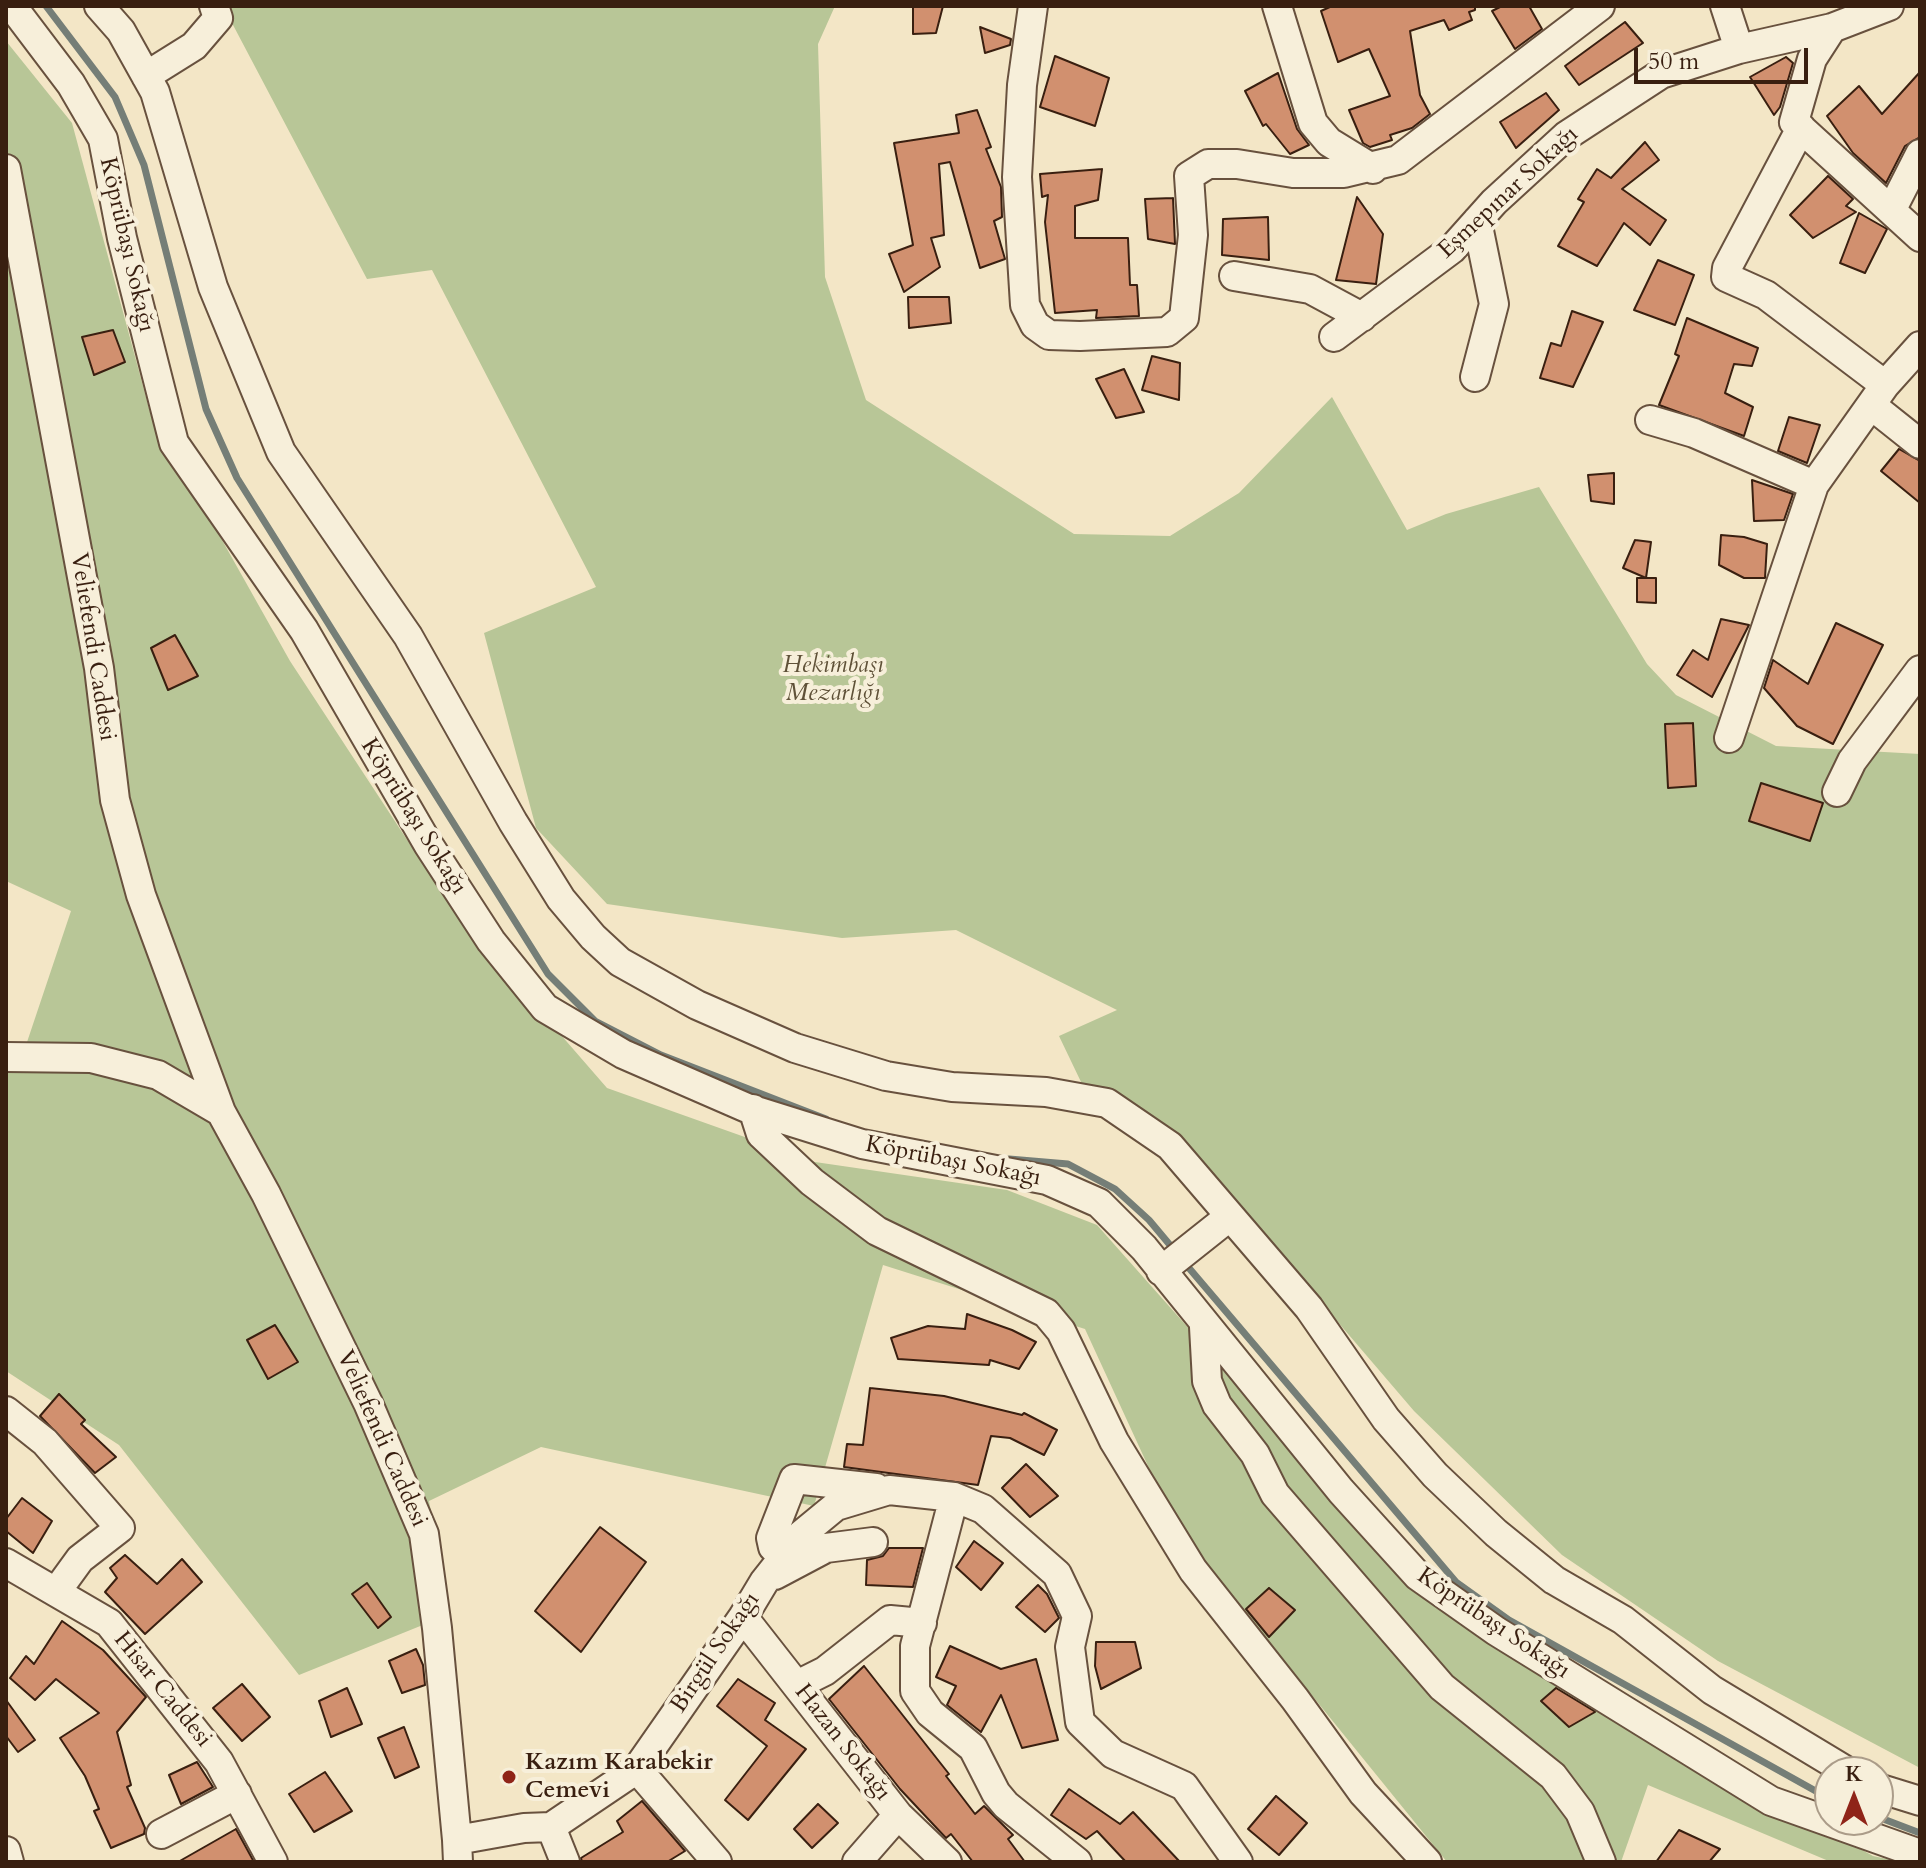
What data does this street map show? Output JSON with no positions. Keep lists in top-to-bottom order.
{
  "streets": {
    "street": [
      "Eşmepınar Sokağı",
      "Köprübaşı Sokağı",
      "Veliefendi Caddesi",
      "Birgül Sokağı",
      "Hisar Caddesi",
      "Hazan Sokağı"
    ]
  },
  "crossings": [
    ["Veliefendi Caddesi", "Birgül Sokağı"],
    ["Birgül Sokağı", "Hazan Sokağı"]
  ],
  "parks": ["Hekimbaşı Mezarlığı"],
  "places": ["Kazım Karabekir Cemevi"],
  "scale_bar": "50 m",
  "north": "top"
}
